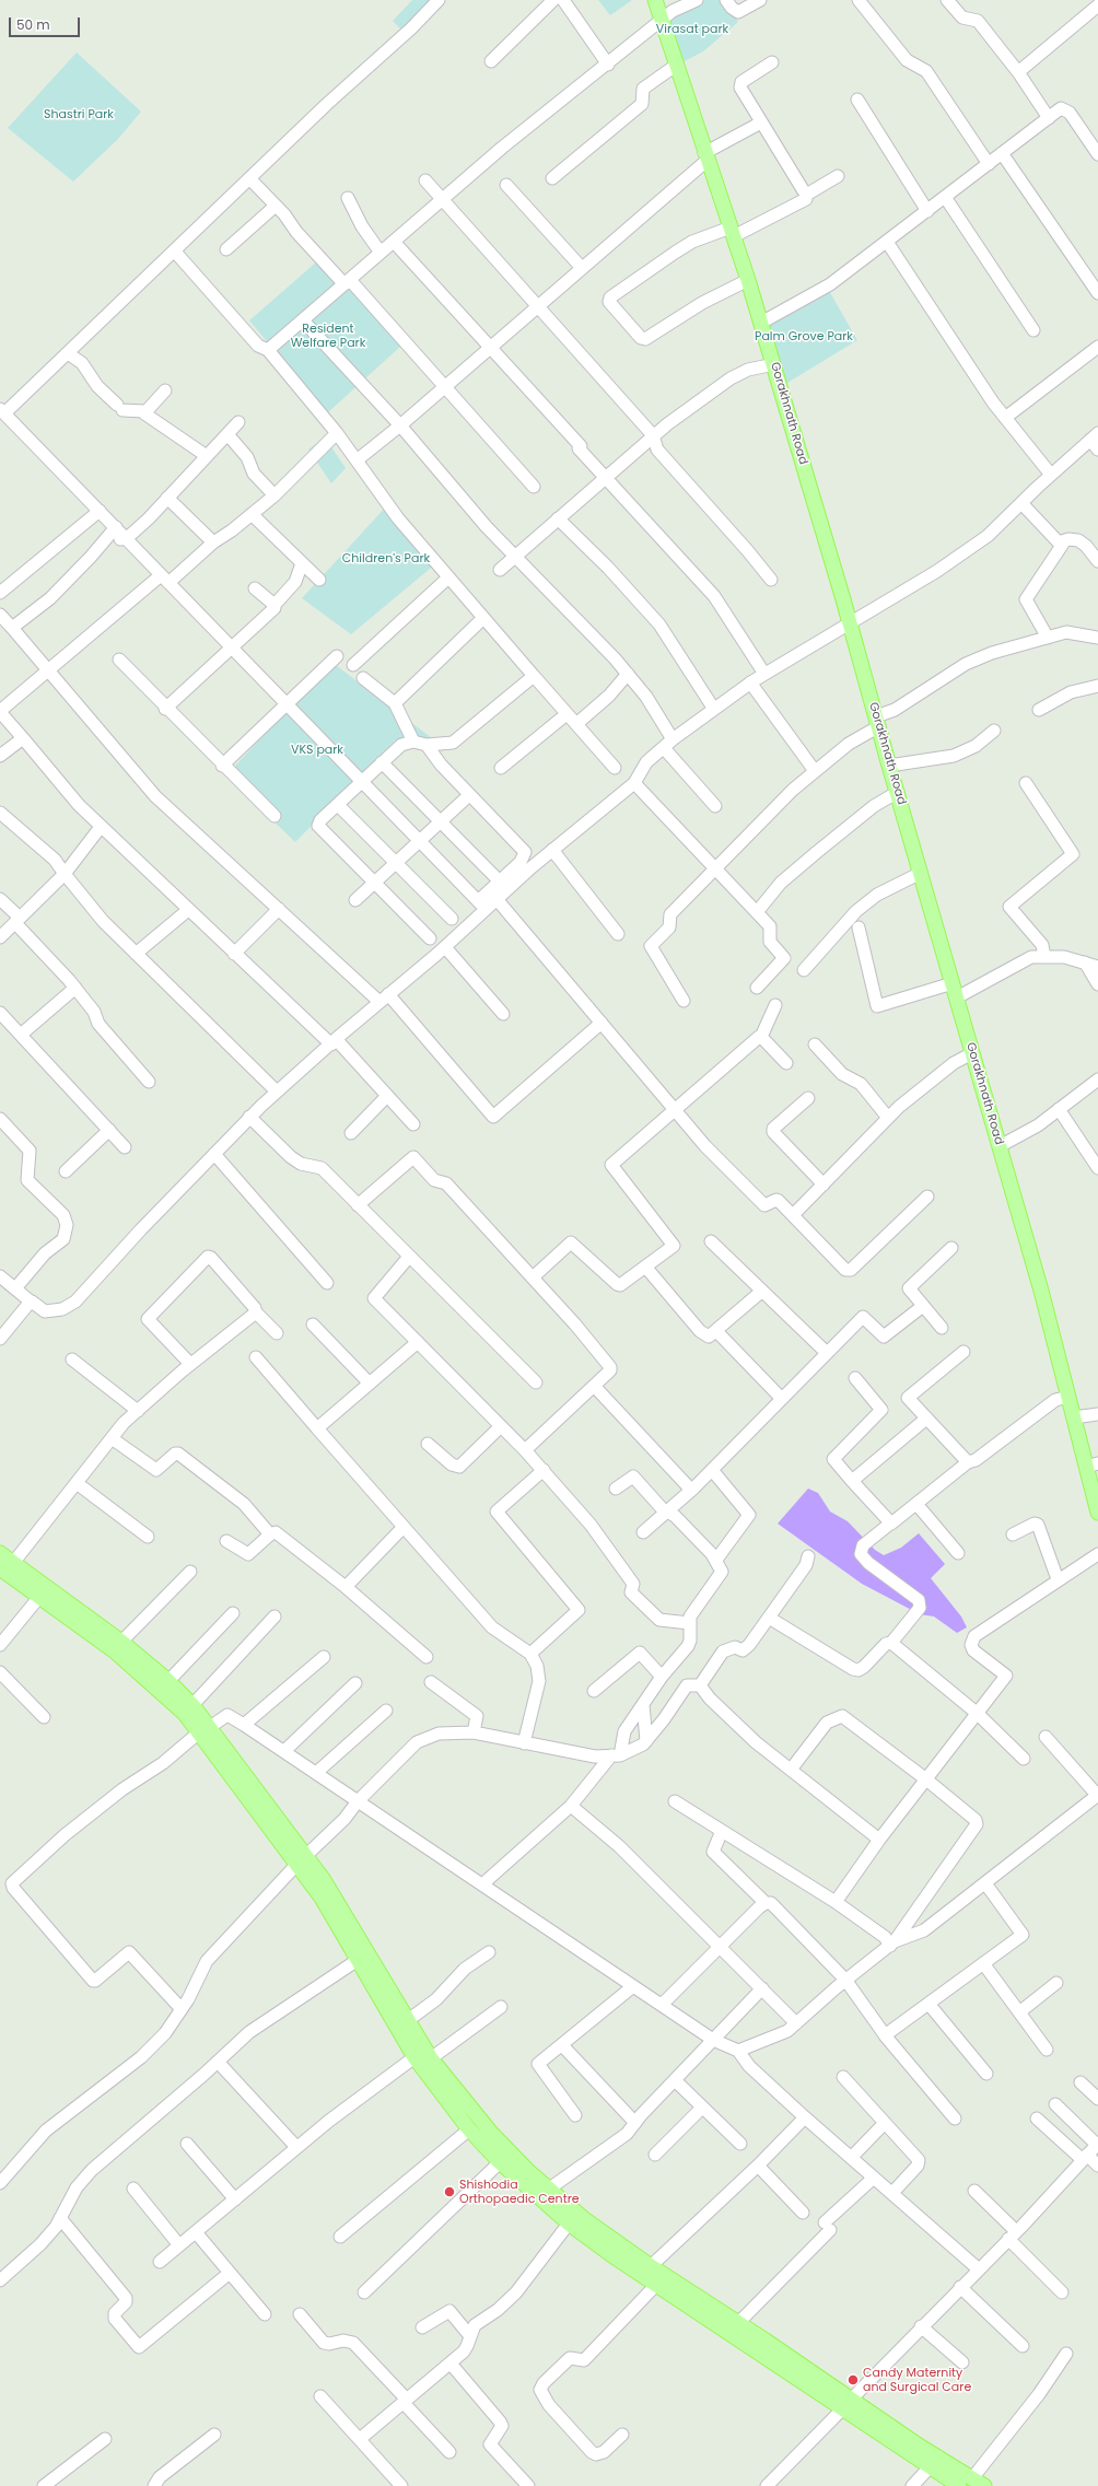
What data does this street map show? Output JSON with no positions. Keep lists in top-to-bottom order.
{
  "streets": {
    "main road": ["Gorakhnath Road"]
  },
  "parks": [
    "Virasat park",
    "Shastri Park",
    "Resident Welfare Park",
    "Palm Grove Park",
    "Children's Park",
    "VKS park"
  ],
  "places": ["Shishodia Orthopaedic Centre", "Candy Maternity and Surgical Care"],
  "scale_bar": "50 m"
}
